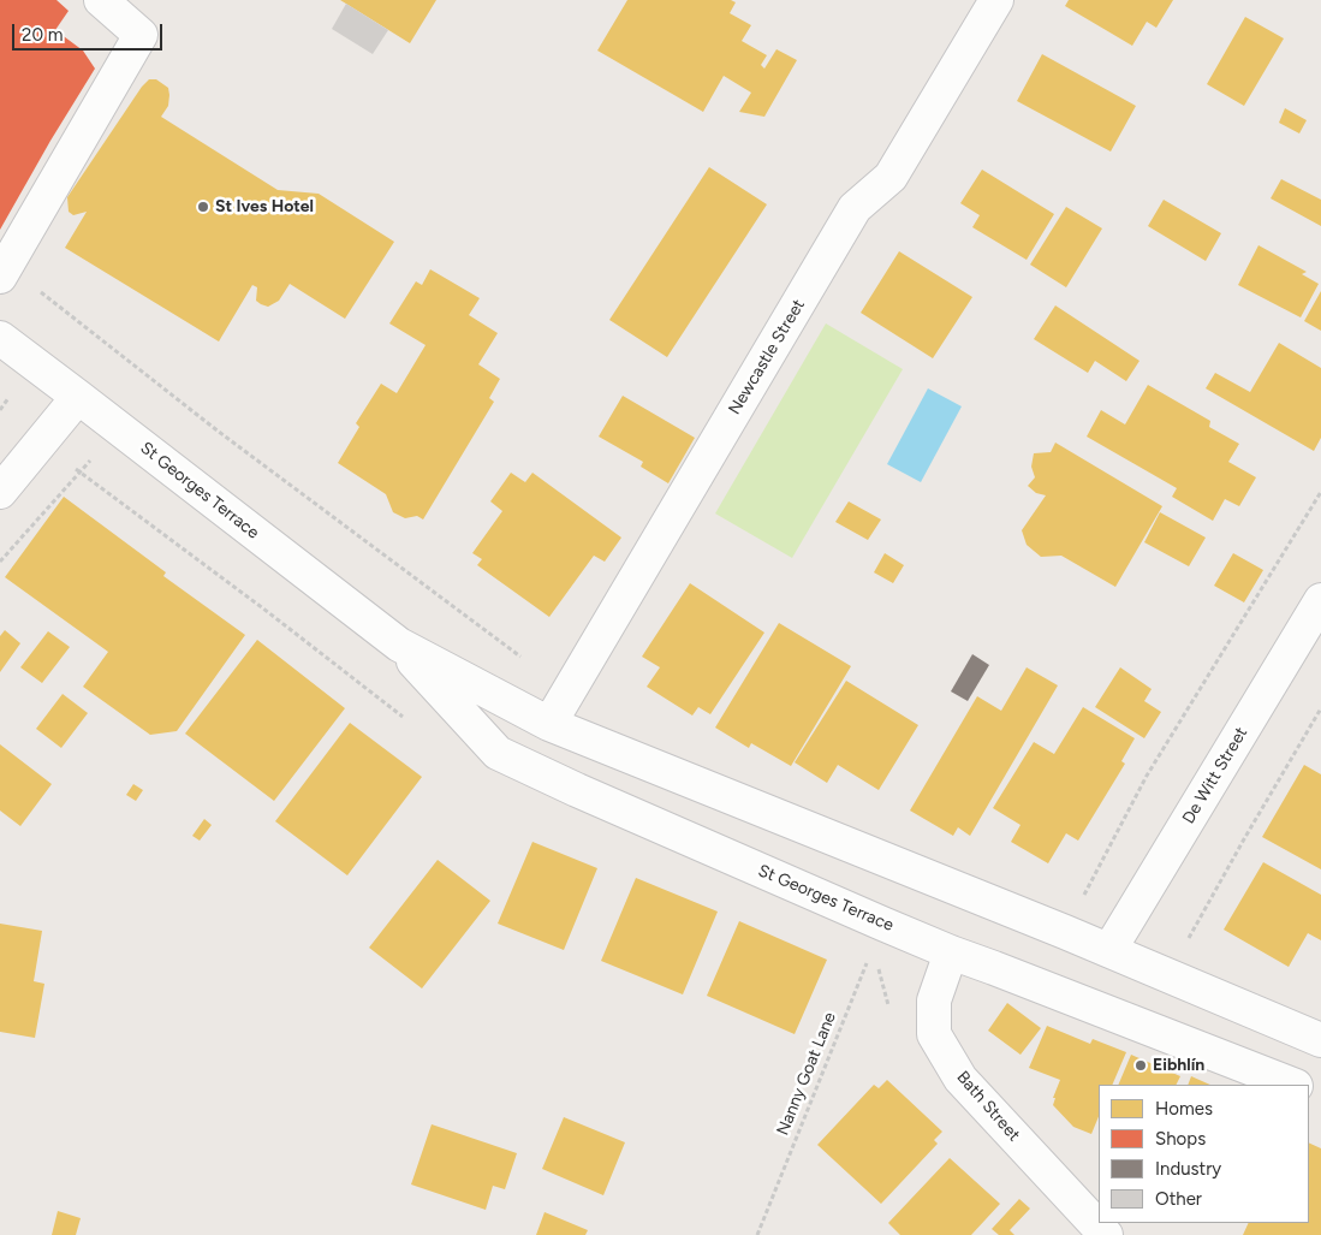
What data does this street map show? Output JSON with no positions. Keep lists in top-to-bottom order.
{
  "streets": {
    "street": [
      "Newcastle Street",
      "St Georges Terrace",
      "De Witt Street",
      "Bath Street"
    ],
    "path": ["Nanny Goat Lane"]
  },
  "crossings": [
    ["Newcastle Street", "St Georges Terrace"],
    ["St Georges Terrace", "De Witt Street"],
    ["St Georges Terrace", "Nanny Goat Lane"],
    ["St Georges Terrace", "Bath Street"]
  ],
  "places": ["St Ives Hotel", "Eibhlín"],
  "legend": [
    "Homes",
    "Shops",
    "Industry",
    "Other"
  ],
  "scale_bar": "20 m"
}
